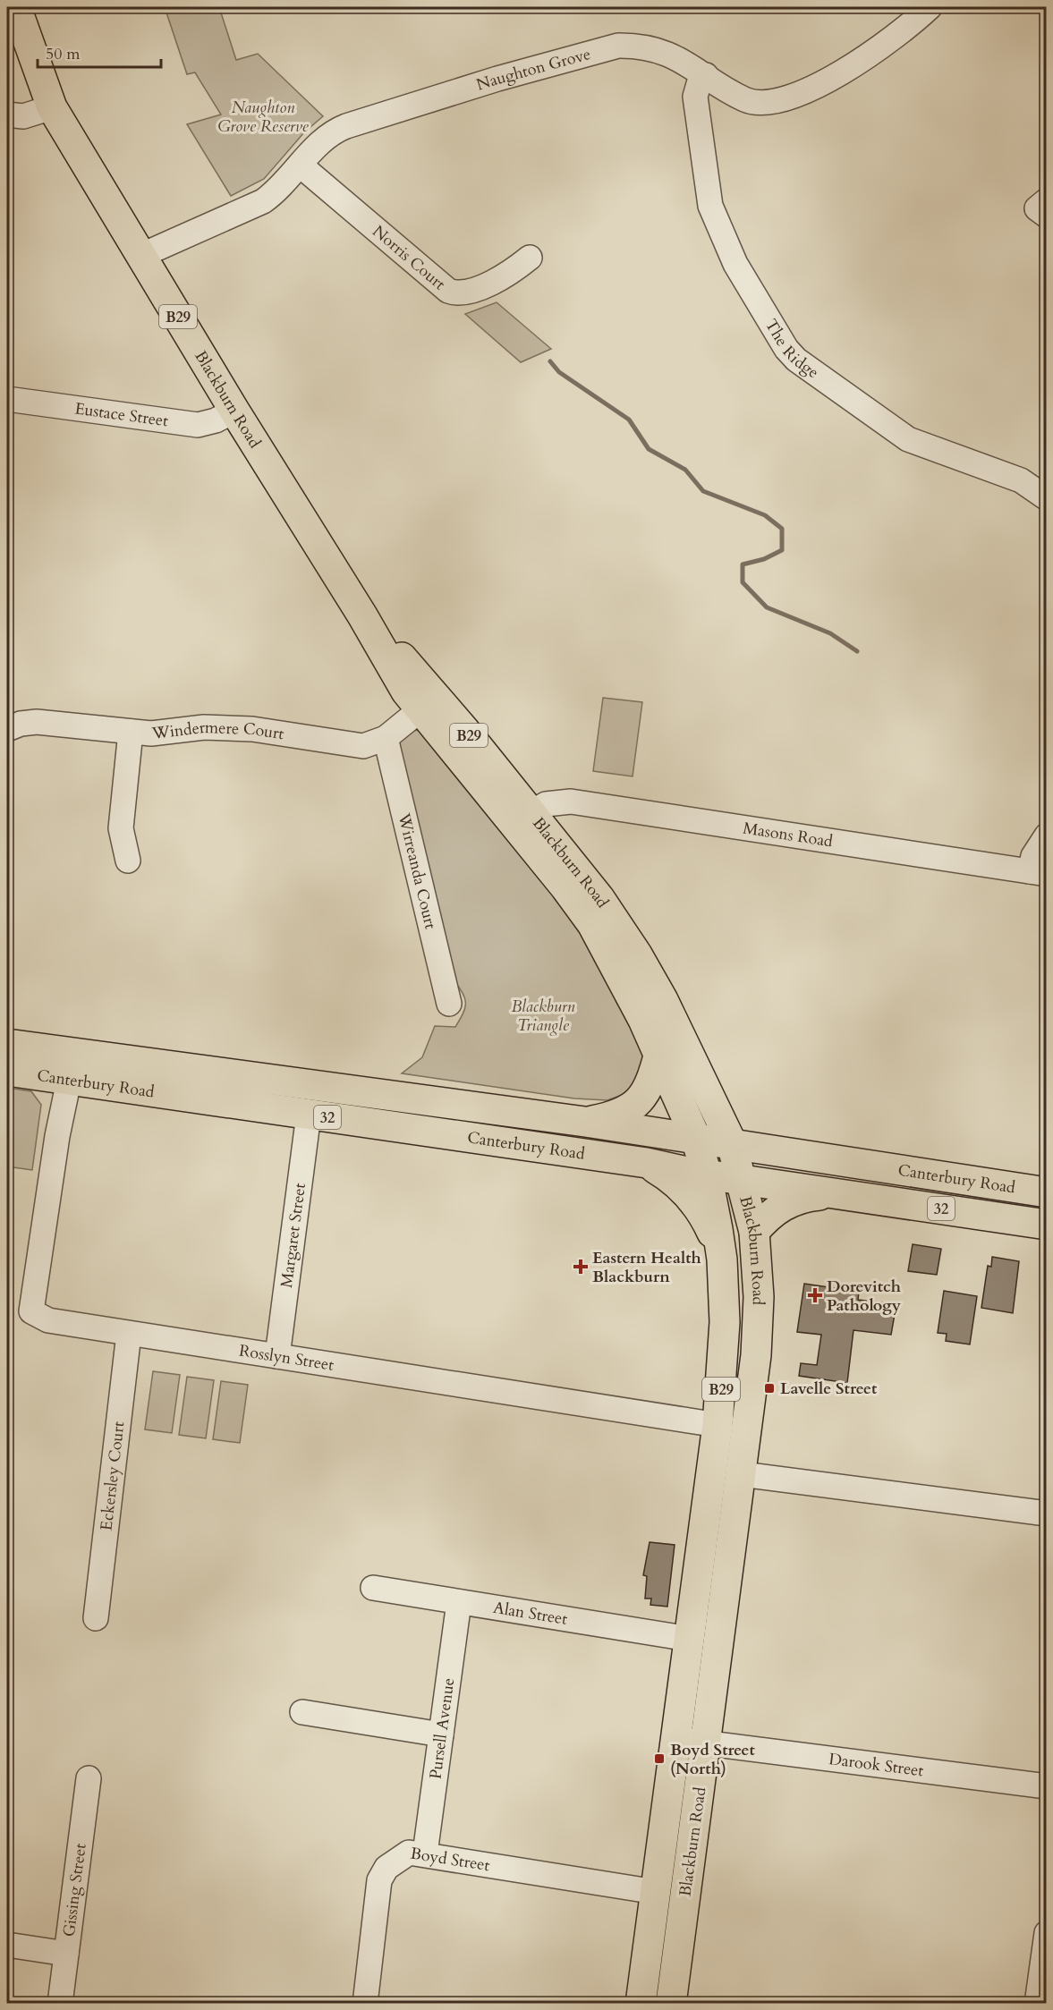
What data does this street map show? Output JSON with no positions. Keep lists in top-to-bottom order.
{
  "streets": {
    "main road": [
      "B29",
      "Blackburn Road",
      "Canterbury Road",
      "32"
    ],
    "street": [
      "Naughton Grove",
      "Norris Court",
      "The Ridge",
      "Eustace Street",
      "Windermere Court",
      "Masons Road",
      "Wirreanda Court",
      "Margaret Street",
      "Rosslyn Street",
      "Eckersley Court",
      "Alan Street",
      "Pursell Avenue",
      "Darook Street",
      "Boyd Street",
      "Gissing Street"
    ]
  },
  "crossings": [
    ["Naughton Grove", "Norris Court"],
    ["Naughton Grove", "The Ridge"],
    ["Naughton Grove", "Blackburn Road"],
    ["Blackburn Road", "Eustace Street"],
    ["Blackburn Road", "Windermere Court"],
    ["Blackburn Road", "Masons Road"],
    ["Blackburn Road", "Canterbury Road"],
    ["Blackburn Road", "Rosslyn Street"],
    ["Blackburn Road", "Alan Street"],
    ["Blackburn Road", "Darook Street"],
    ["Blackburn Road", "Boyd Street"],
    ["Windermere Court", "Wirreanda Court"],
    ["Canterbury Road", "Margaret Street"],
    ["Canterbury Road", "Rosslyn Street"],
    ["Margaret Street", "Rosslyn Street"],
    ["Rosslyn Street", "Eckersley Court"],
    ["Alan Street", "Pursell Avenue"],
    ["Pursell Avenue", "Boyd Street"]
  ],
  "parks": ["Naughton Grove Reserve", "Blackburn Triangle"],
  "places": {
    "health": ["Eastern Health Blackburn", "Dorevitch Pathology"],
    "transit": ["Lavelle Street", "Boyd Street (North)"]
  },
  "scale_bar": "50 m"
}
